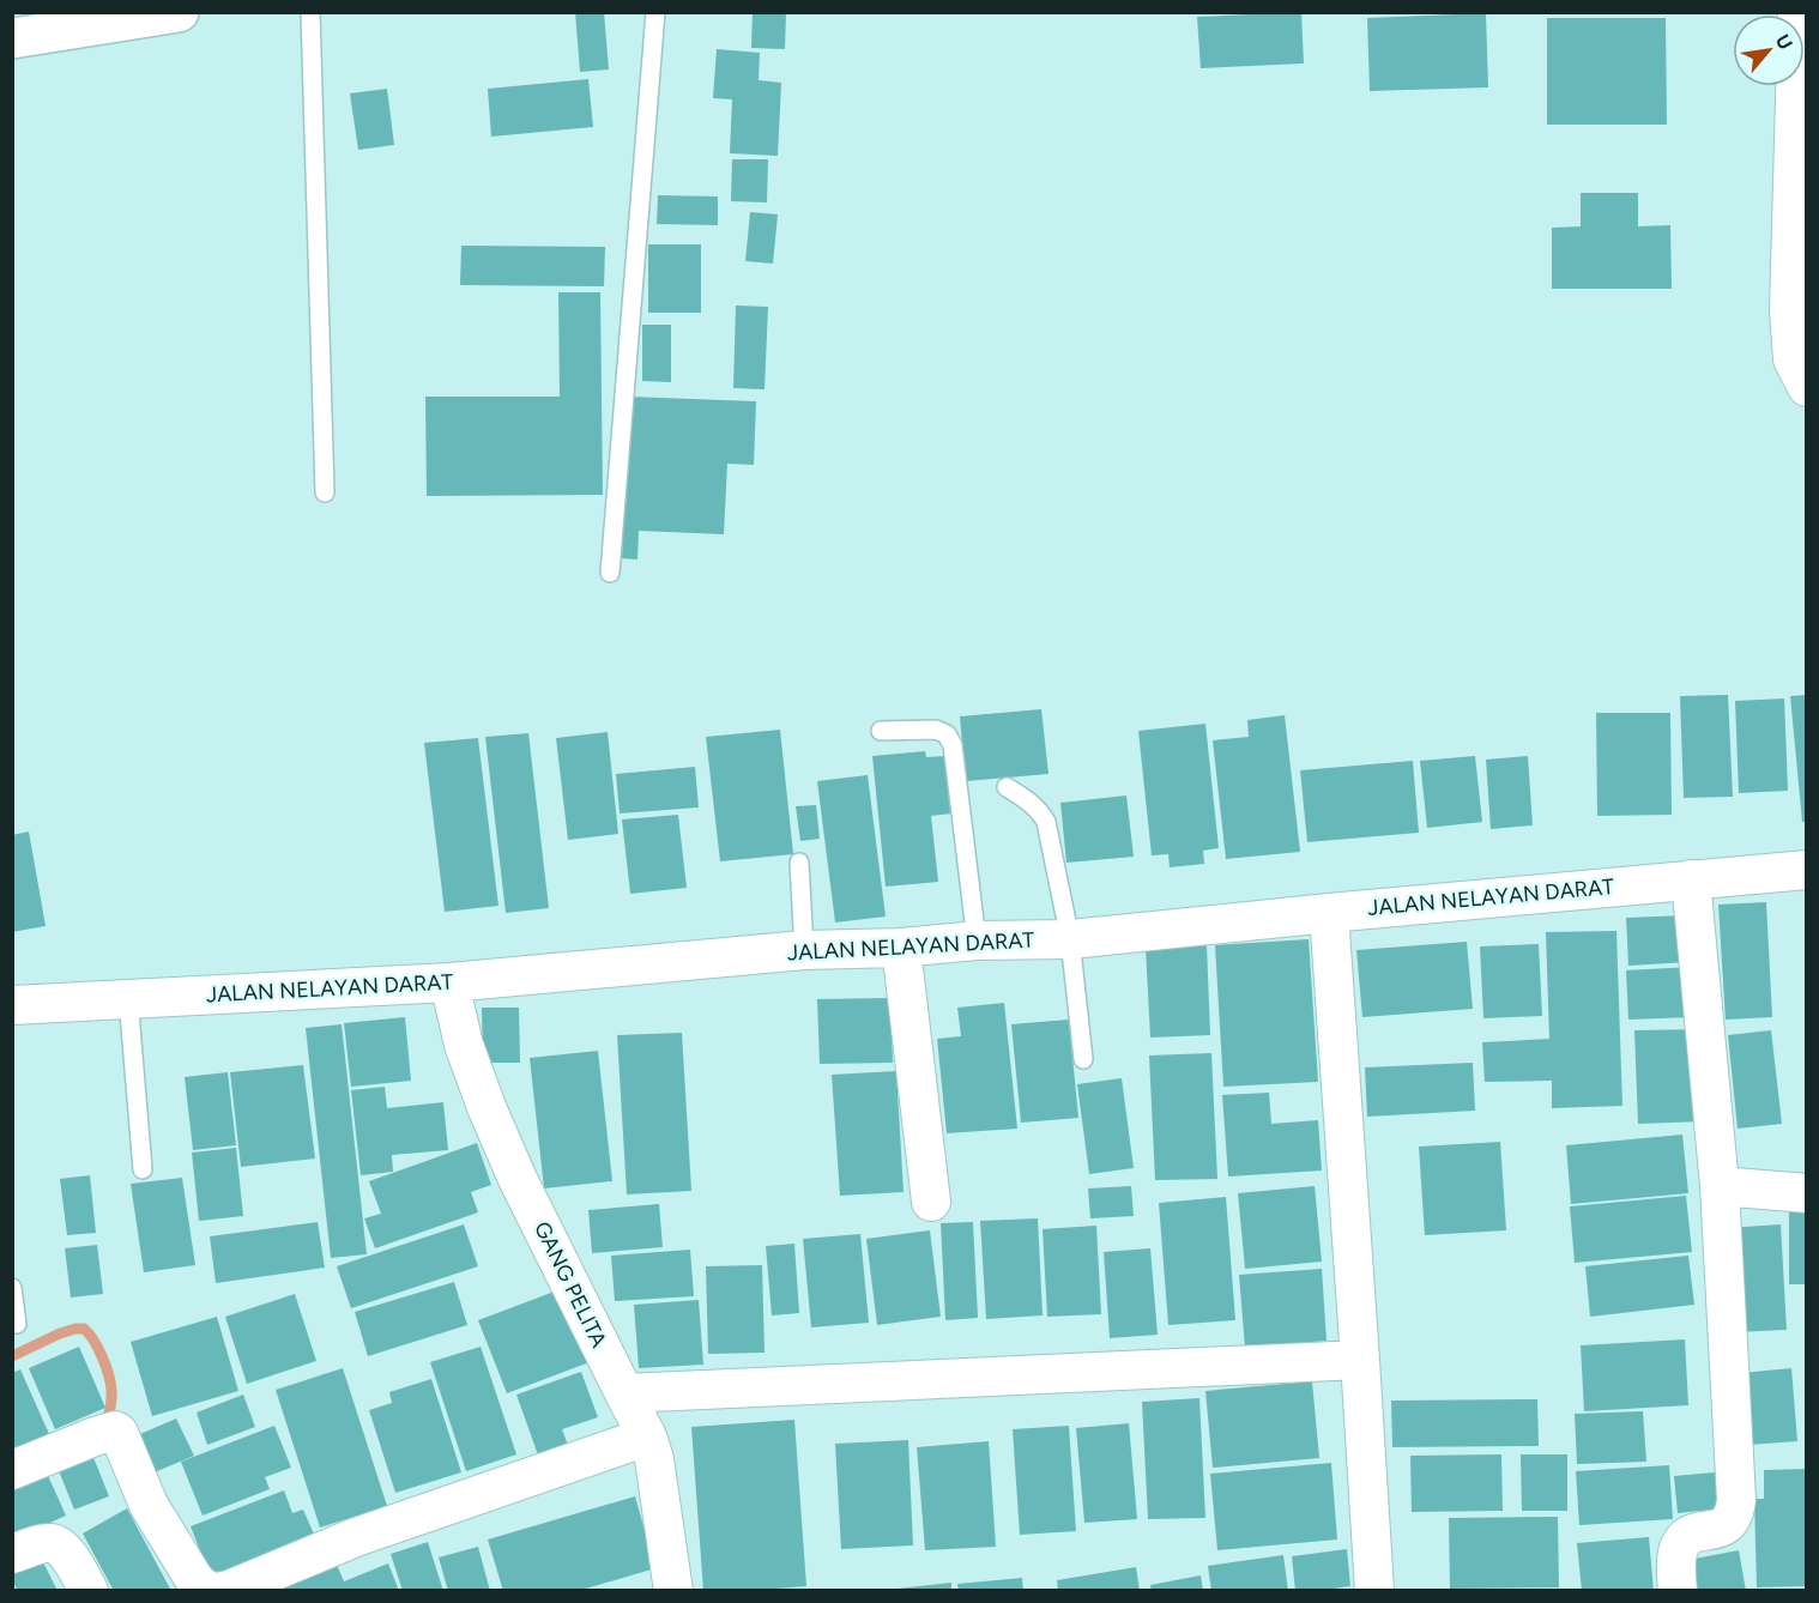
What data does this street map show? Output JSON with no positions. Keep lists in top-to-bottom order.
{
  "streets": {
    "street": ["JALAN NELAYAN DARAT", "GANG PELITA"]
  },
  "crossings": [
    ["JALAN NELAYAN DARAT", "GANG PELITA"]
  ],
  "north": "top right"
}
